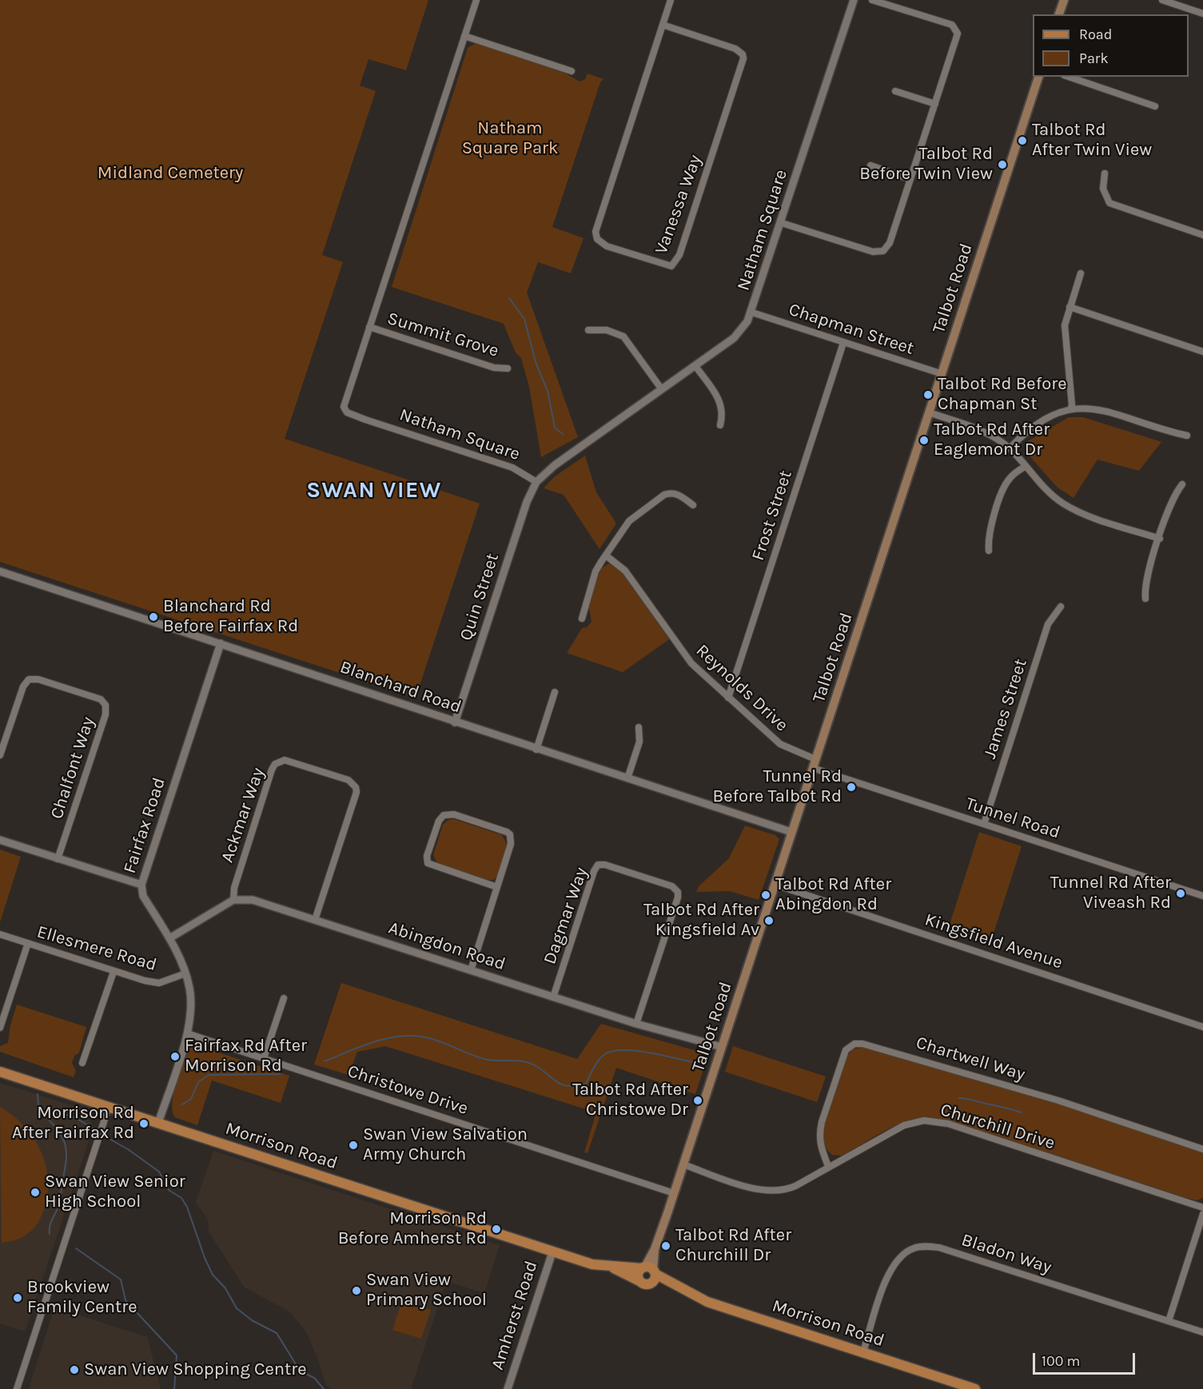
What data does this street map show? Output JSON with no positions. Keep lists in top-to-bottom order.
{
  "streets": {
    "main road": ["Talbot Road", "Morrison Road"],
    "street": [
      "Vanessa Way",
      "Natham Square",
      "Chapman Street",
      "Summit Grove",
      "Frost Street",
      "Quin Street",
      "Blanchard Road",
      "Reynolds Drive",
      "James Street",
      "Chalfont Way",
      "Ackmar Way",
      "Tunnel Road",
      "Fairfax Road",
      "Dagmar Way",
      "Kingsfield Avenue",
      "Abingdon Road",
      "Ellesmere Road",
      "Chartwell Way",
      "Christowe Drive",
      "Churchill Drive",
      "Bladon Way",
      "Amherst Road"
    ]
  },
  "crossings": [
    ["Natham Square", "Chapman Street"],
    ["Natham Square", "Summit Grove"],
    ["Natham Square", "Quin Street"],
    ["Talbot Road", "Chapman Street"],
    ["Talbot Road", "Blanchard Road"],
    ["Talbot Road", "Reynolds Drive"],
    ["Talbot Road", "Tunnel Road"],
    ["Talbot Road", "Kingsfield Avenue"],
    ["Talbot Road", "Abingdon Road"],
    ["Talbot Road", "Christowe Drive"],
    ["Talbot Road", "Churchill Drive"],
    ["Talbot Road", "Morrison Road"],
    ["Chapman Street", "Frost Street"],
    ["Frost Street", "Reynolds Drive"],
    ["Quin Street", "Blanchard Road"],
    ["Blanchard Road", "Fairfax Road"],
    ["Reynolds Drive", "Tunnel Road"],
    ["James Street", "Tunnel Road"],
    ["Ackmar Way", "Abingdon Road"],
    ["Fairfax Road", "Ellesmere Road"],
    ["Fairfax Road", "Christowe Drive"],
    ["Fairfax Road", "Morrison Road"],
    ["Dagmar Way", "Abingdon Road"],
    ["Chartwell Way", "Churchill Drive"],
    ["Morrison Road", "Bladon Way"],
    ["Morrison Road", "Amherst Road"]
  ],
  "districts": ["SWAN VIEW"],
  "parks": ["Natham Square Park", "Midland Cemetery"],
  "places": [
    "Talbot Rd After Twin View",
    "Talbot Rd Before Twin View",
    "Talbot Rd Before Chapman St",
    "Talbot Rd After Eaglemont Dr",
    "Blanchard Rd Before Fairfax Rd",
    "Tunnel Rd Before Talbot Rd",
    "Tunnel Rd After Viveash Rd",
    "Talbot Rd After Abingdon Rd",
    "Talbot Rd After Kingsfield Av",
    "Fairfax Rd After Morrison Rd",
    "Talbot Rd After Christowe Dr",
    "Morrison Rd After Fairfax Rd",
    "Swan View Salvation Army Church",
    "Swan View Senior High School",
    "Morrison Rd Before Amherst Rd",
    "Talbot Rd After Churchill Dr",
    "Swan View Primary School",
    "Brookview Family Centre",
    "Swan View Shopping Centre"
  ],
  "legend": ["Road", "Park"],
  "scale_bar": "100 m"
}
